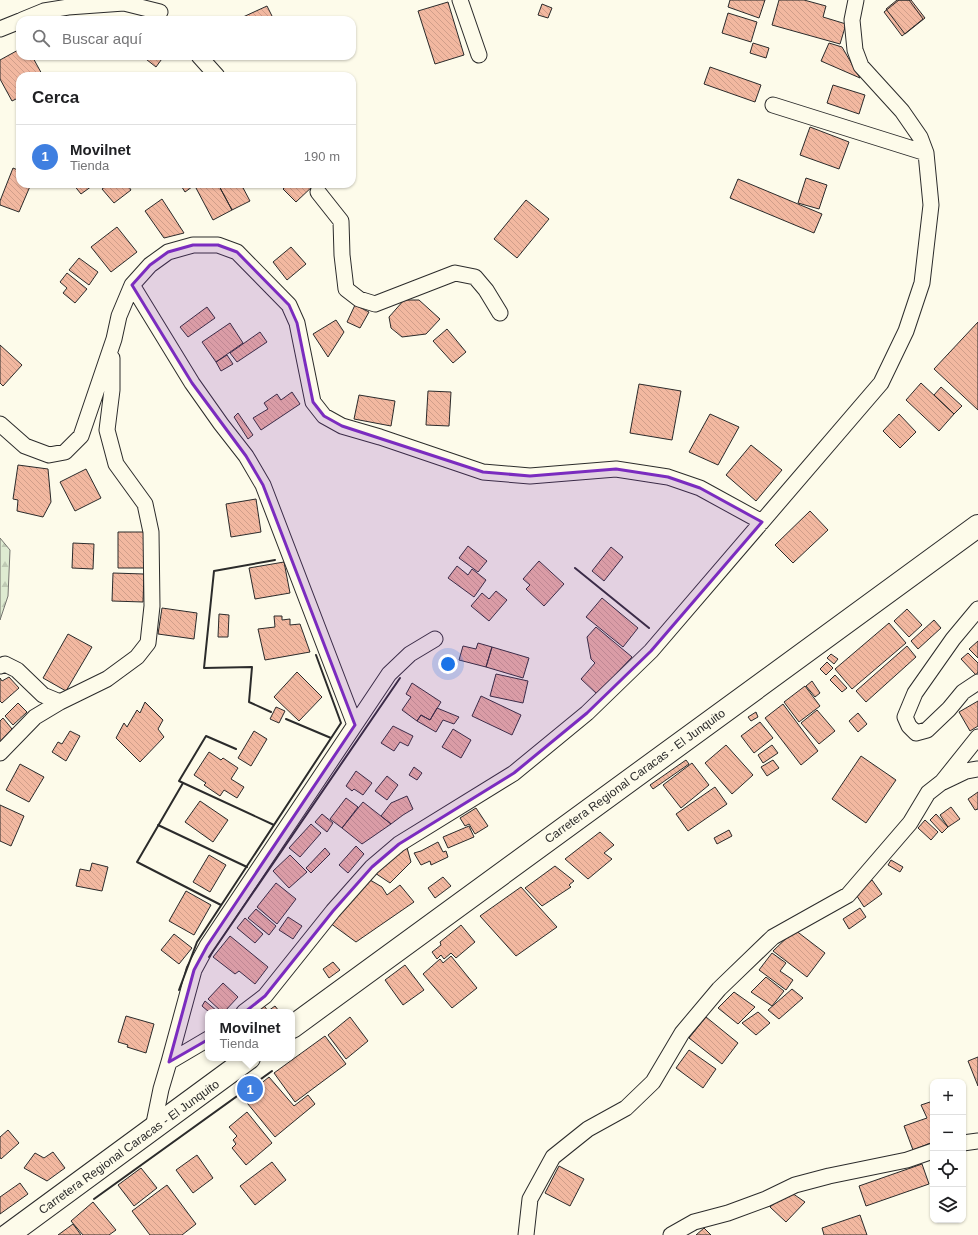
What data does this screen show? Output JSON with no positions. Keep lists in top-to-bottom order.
{
  "streets": {
    "main road": ["Carretera Regional Caracas - El Junquito"]
  },
  "page": {
    "search": "Buscar aquí",
    "heading": "Cerca",
    "list": [
      {
        "mark": "1",
        "name": "Movilnet",
        "note": "Tienda",
        "value": "190 m"
      }
    ],
    "popup": ["Movilnet", "Tienda"],
    "pins": "1",
    "map_buttons": ["+", "−"]
  }
}
